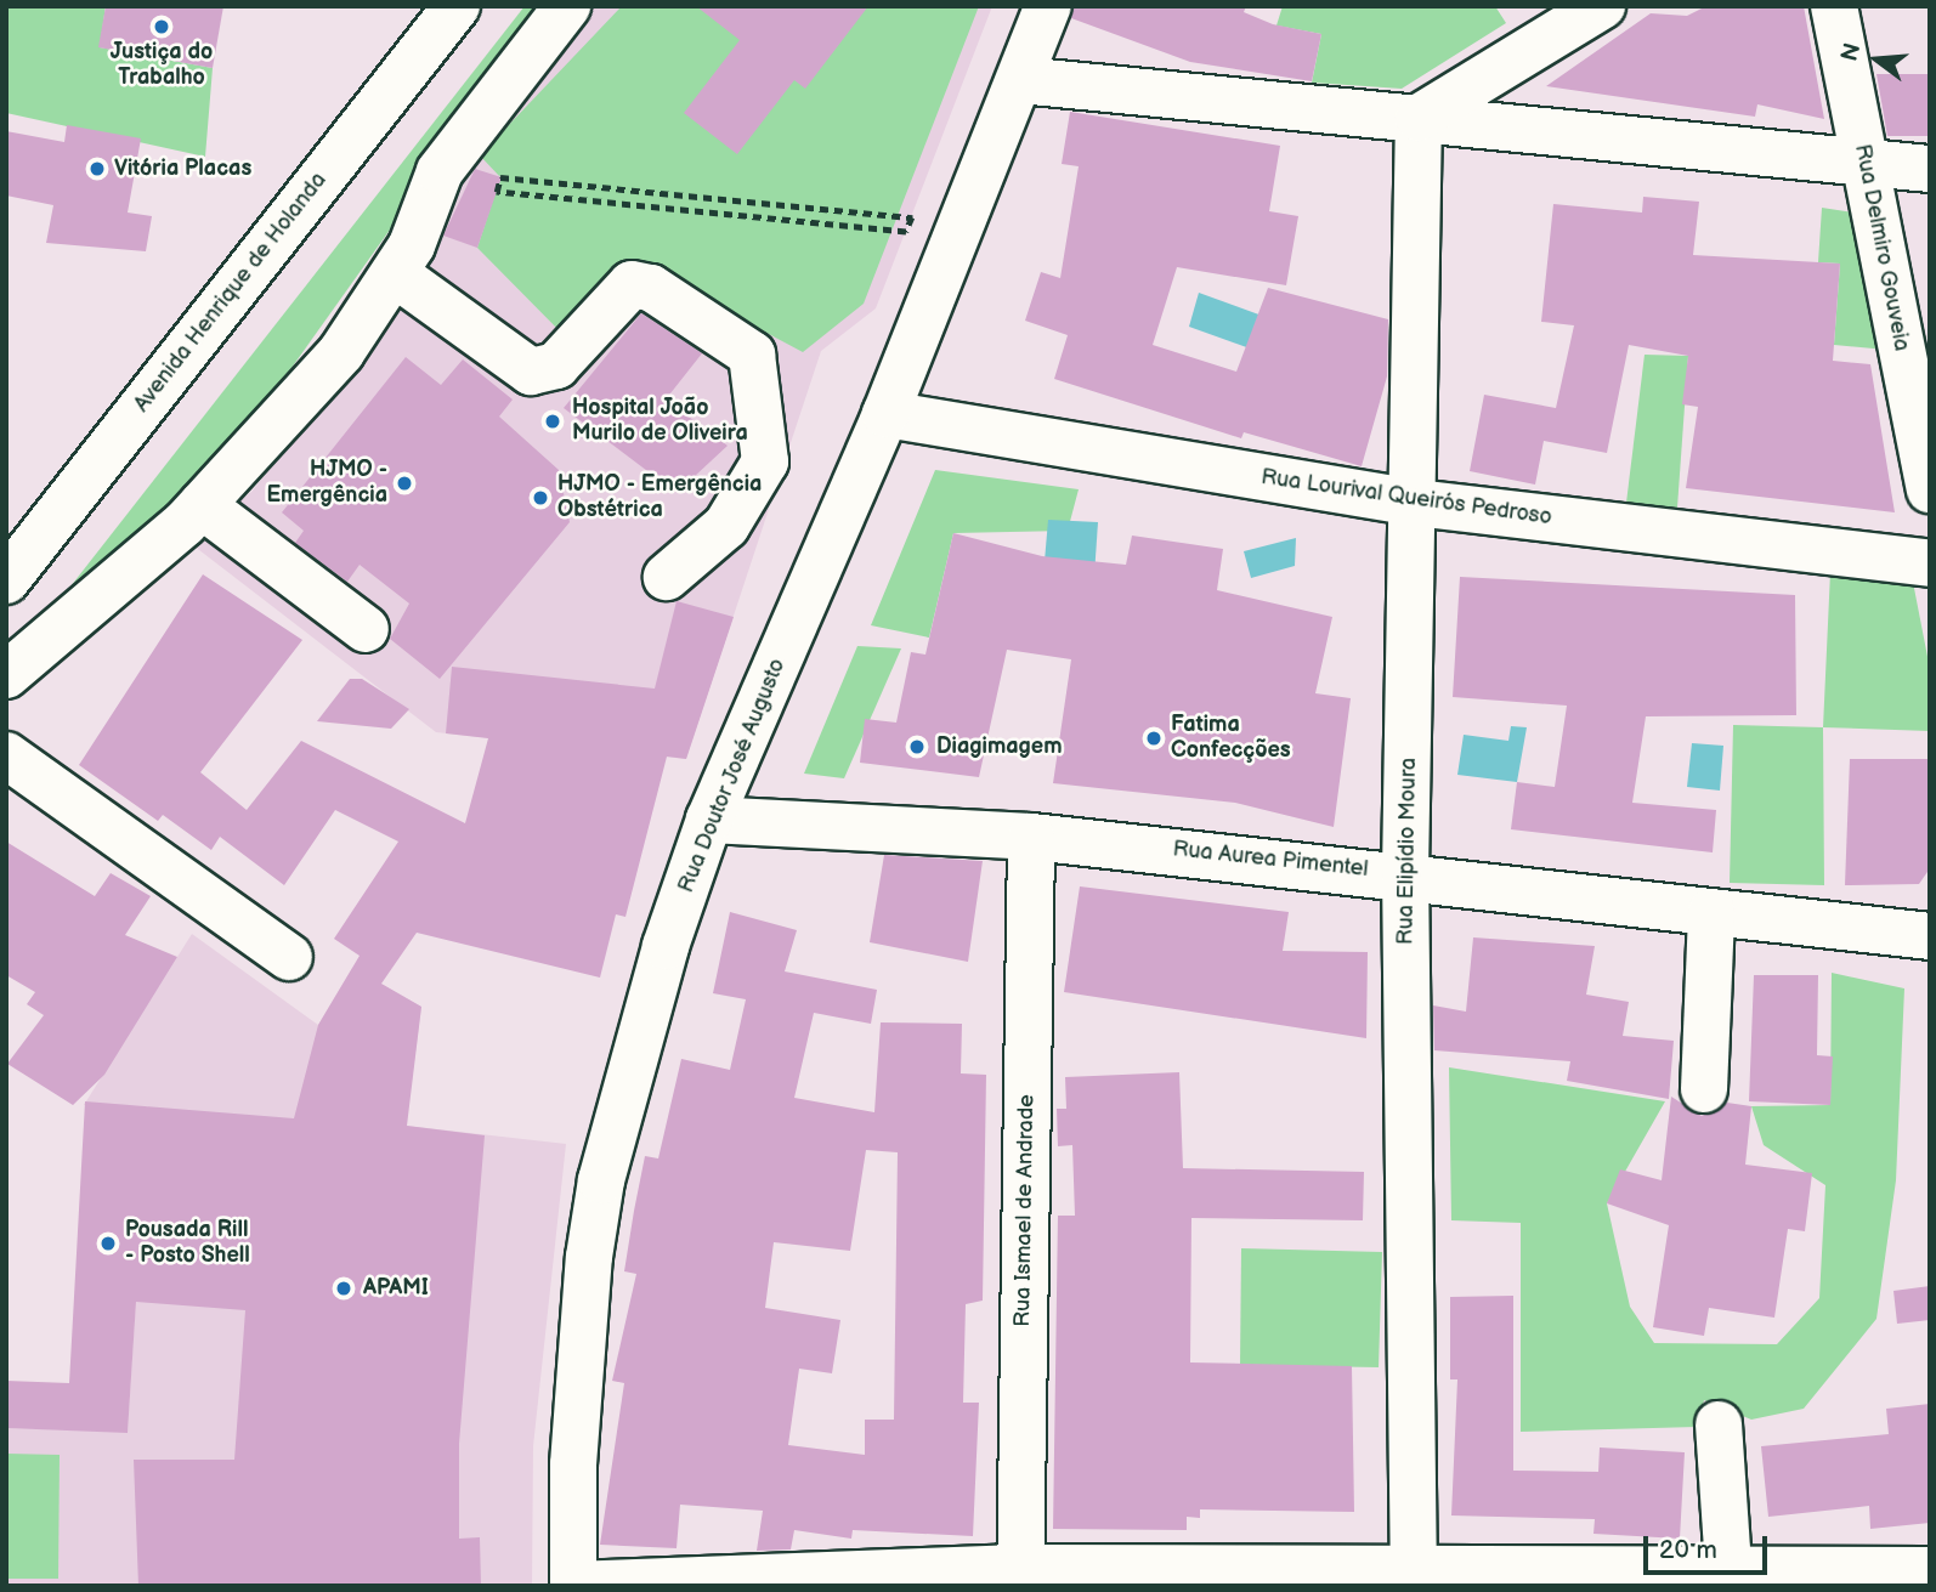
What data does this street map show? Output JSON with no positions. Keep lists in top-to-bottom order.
{
  "streets": {
    "street": [
      "Rua Delmiro Gouveia",
      "Avenida Henrique de Holanda",
      "Rua Lourival Queirós Pedroso",
      "Rua Doutor José Augusto",
      "Rua Elipídio Moura",
      "Rua Aurea Pimentel",
      "Rua Ismael de Andrade"
    ]
  },
  "crossings": [
    ["Rua Lourival Queirós Pedroso", "Rua Doutor José Augusto"],
    ["Rua Lourival Queirós Pedroso", "Rua Elipídio Moura"],
    ["Rua Doutor José Augusto", "Rua Aurea Pimentel"],
    ["Rua Elipídio Moura", "Rua Aurea Pimentel"],
    ["Rua Aurea Pimentel", "Rua Ismael de Andrade"]
  ],
  "places": [
    "Justiça do Trabalho",
    "Vitória Placas",
    "Hospital João Murilo de Oliveira",
    "HJMO - Emergência",
    "HJMO - Emergência Obstétrica",
    "Fatima Confecções",
    "Diagimagem",
    "Pousada Rill - Posto Shell",
    "APAMI"
  ],
  "scale_bar": "20 m",
  "north": "left"
}
